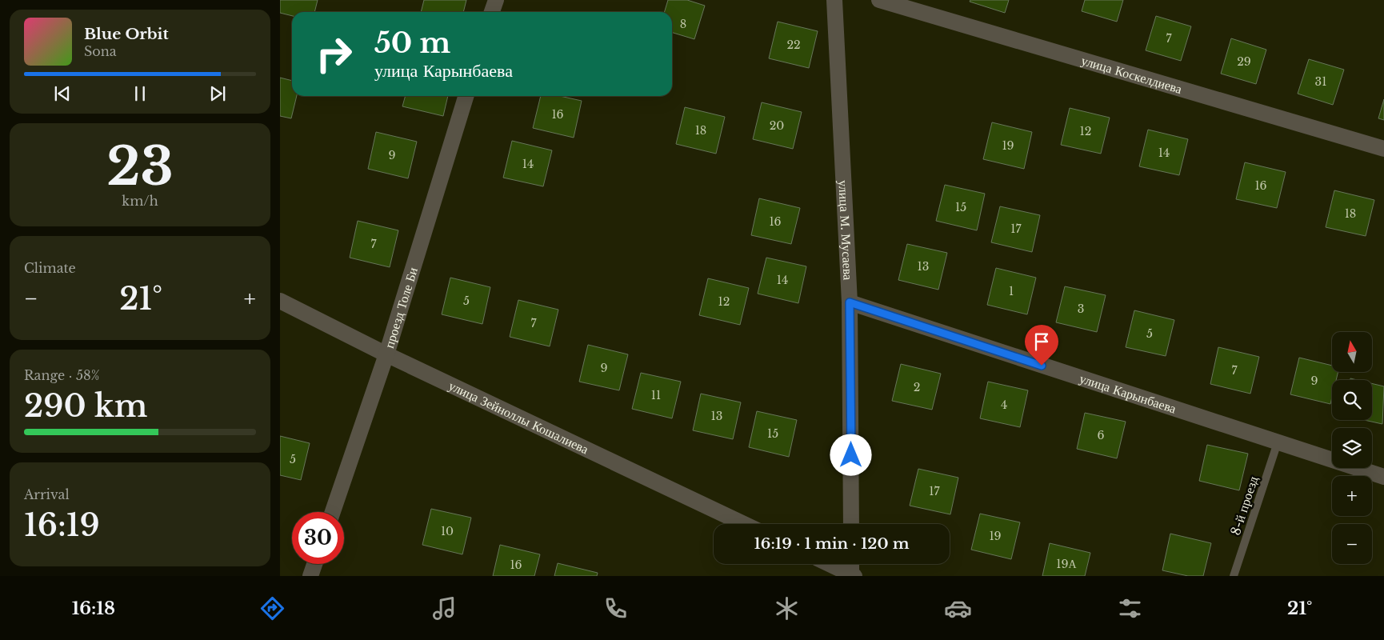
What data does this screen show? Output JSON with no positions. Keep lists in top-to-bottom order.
{
  "streets": {
    "street": [
      "улица Коскелдиева",
      "улица М. Мусаева",
      "проезд Толе Би",
      "улица Карынбаева",
      "улица Зейноллы Кошалиева"
    ],
    "lane": ["8-й проезд"]
  },
  "crossings": [
    ["улица М. Мусаева", "улица Карынбаева"],
    ["проезд Толе Би", "улица Зейноллы Кошалиева"],
    ["улица Карынбаева", "8-й проезд"]
  ],
  "house_numbers": [
    "8",
    "7",
    "22",
    "29",
    "31",
    "16",
    "20",
    "18",
    "12",
    "19",
    "14",
    "9",
    "14",
    "16",
    "15",
    "18",
    "16",
    "17",
    "7",
    "13",
    "14",
    "1",
    "5",
    "12",
    "3",
    "7",
    "5",
    "9",
    "7",
    "9",
    "2",
    "11",
    "4",
    "13",
    "15",
    "6",
    "5",
    "17",
    "10",
    "19",
    "19А",
    "16"
  ],
  "north": "top",
  "page": {
    "turn": ["50 m", "улица Карынбаева"],
    "song": ["Blue Orbit", "Sona"],
    "tile": [
      ["23", "km/h"],
      "Climate",
      ["Range · 58%", "290 km"],
      ["Arrival", "16:19"]
    ],
    "heat": ["−", "21°", "+"],
    "map_buttons": ["+", "−"],
    "limit": "30",
    "trip": "16:19 · 1 min · 120 m",
    "tabs": ["16:18", "21°"]
  }
}
